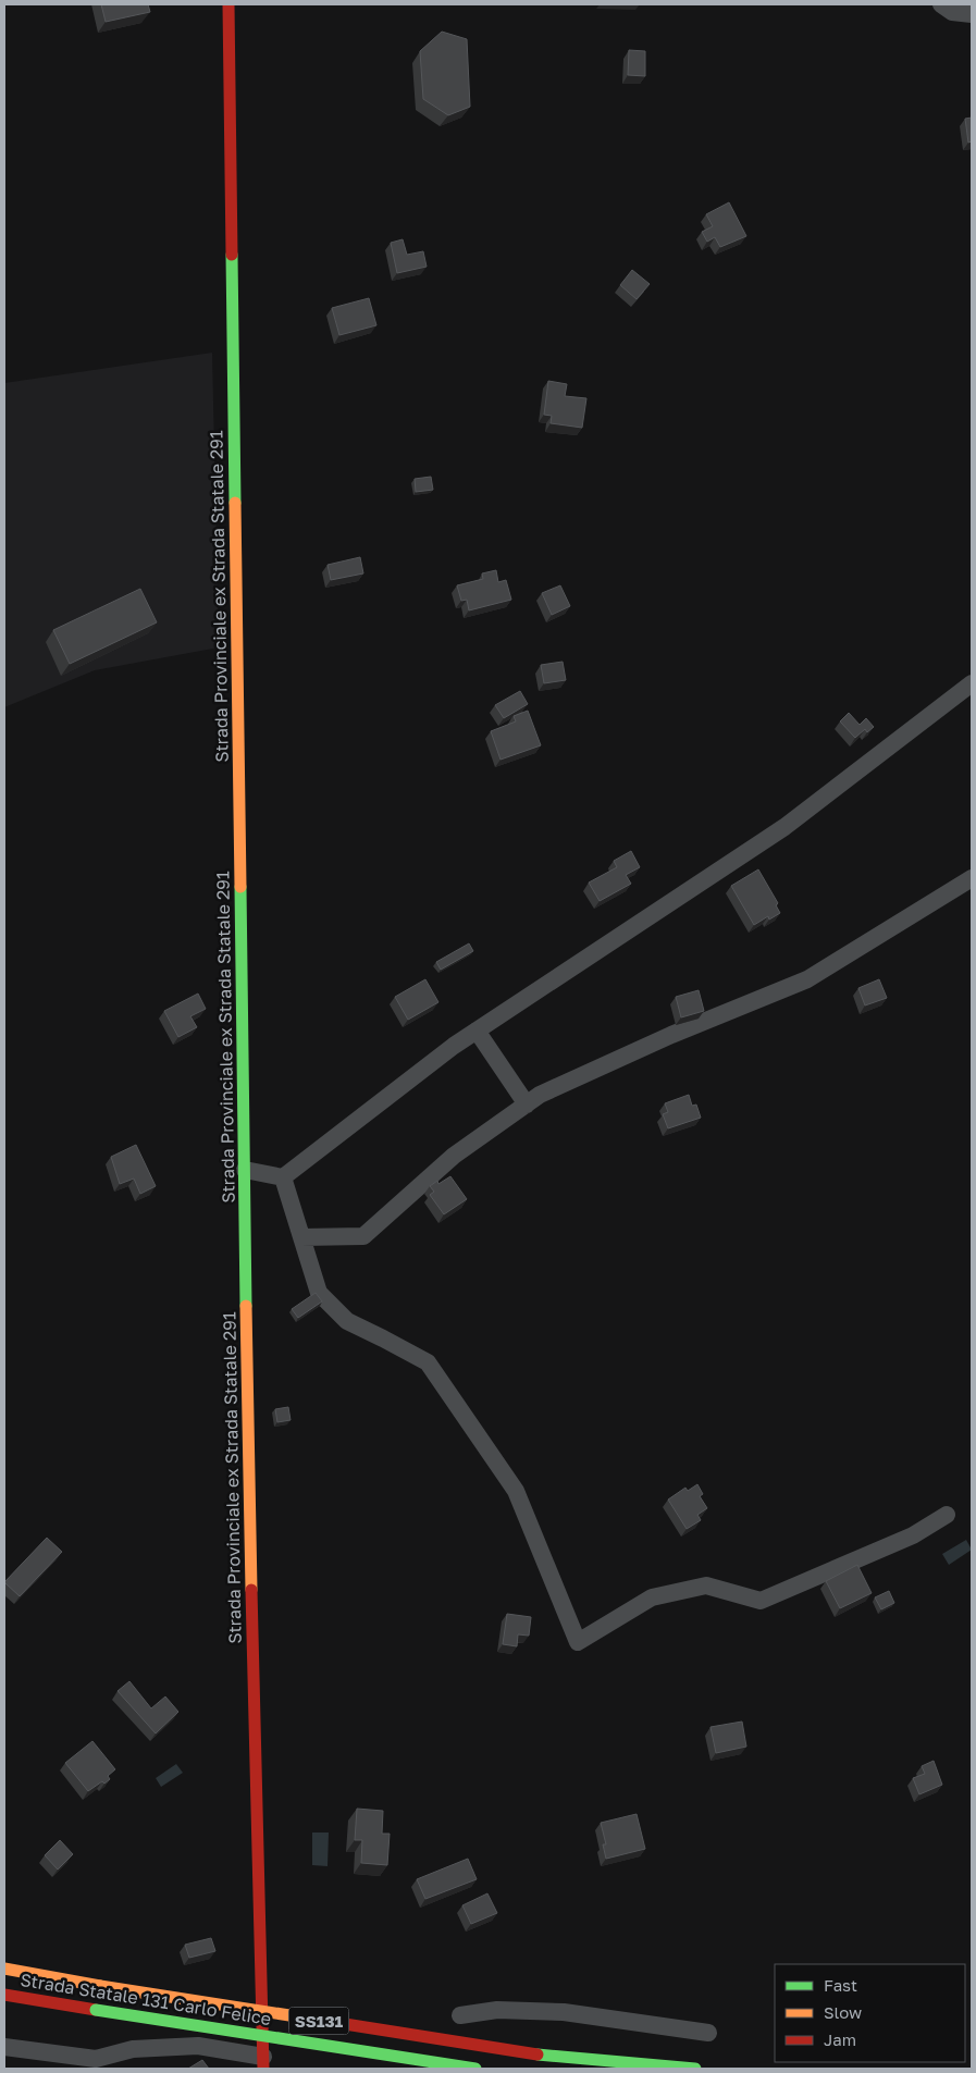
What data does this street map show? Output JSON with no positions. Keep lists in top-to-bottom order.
{
  "streets": {
    "main road": ["Strada Provinciale ex Strada Statale 291", "Strada Statale 131 Carlo Felice", "SS131"]
  },
  "legend": ["Fast", "Slow", "Jam"]
}
